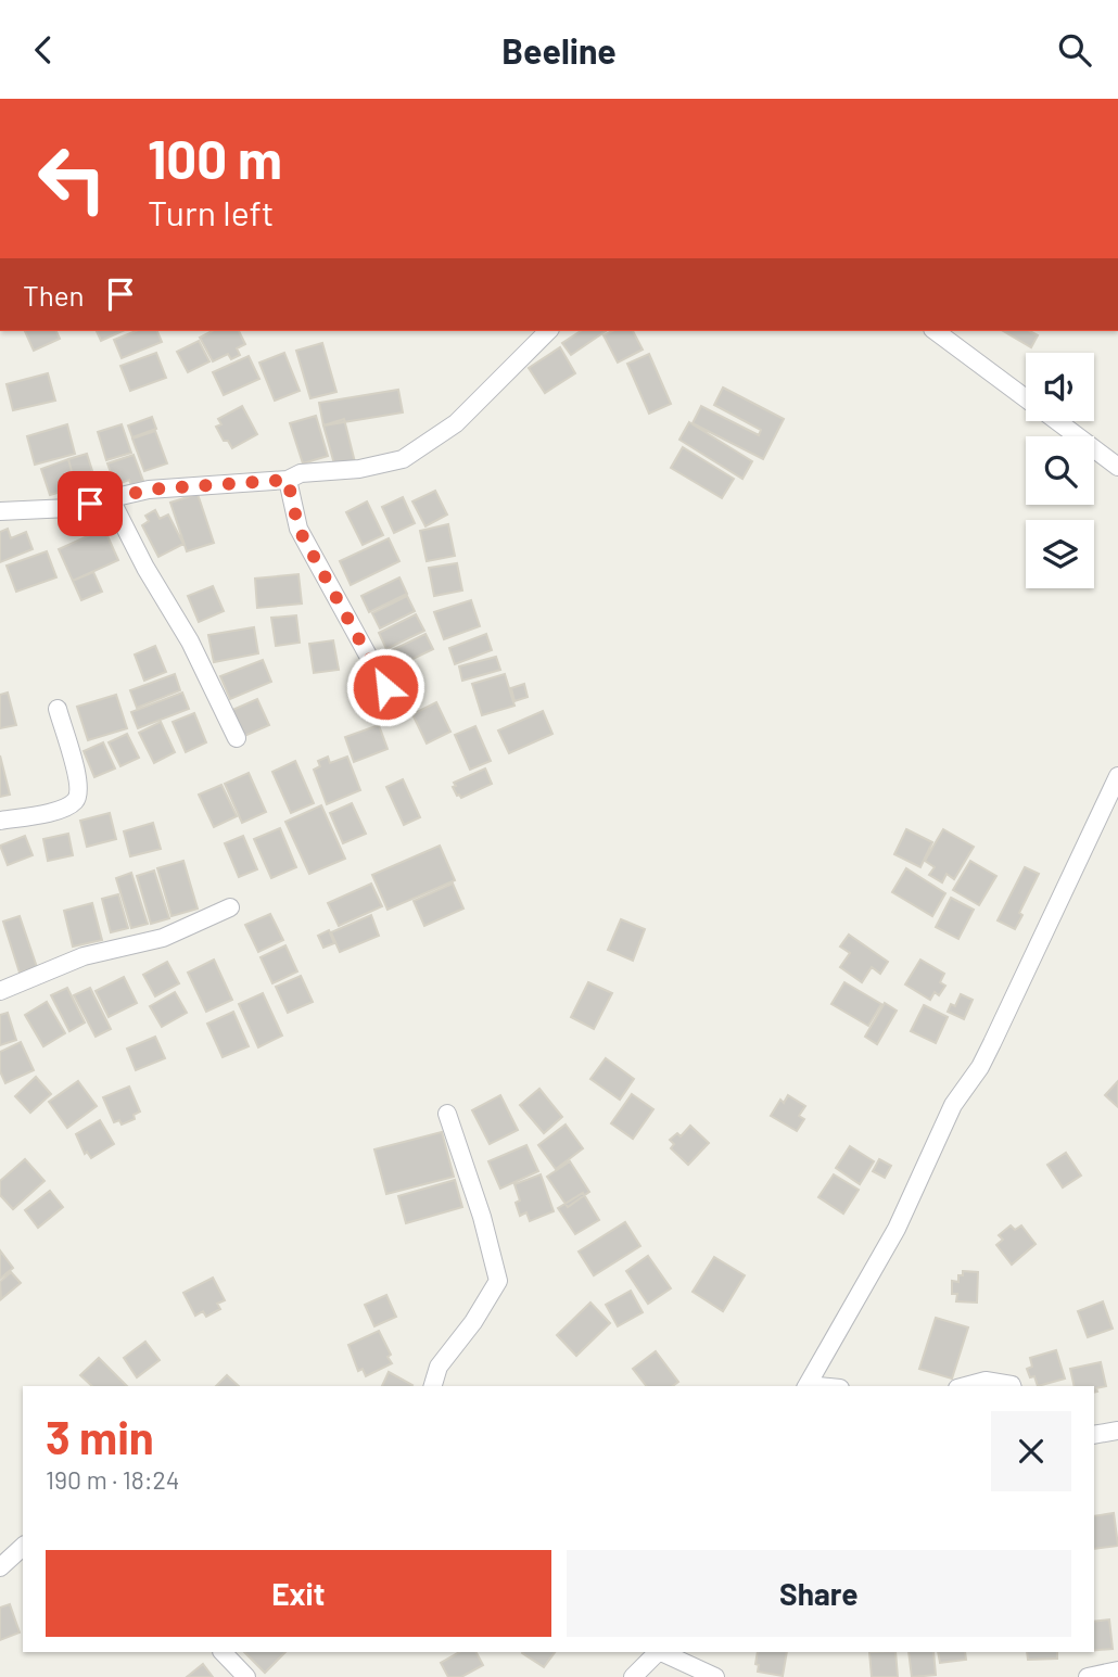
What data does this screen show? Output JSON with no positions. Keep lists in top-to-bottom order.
{
  "page": {
    "header": "Beeline",
    "turn": ["100 m", "Turn left"],
    "then": "Then",
    "heading": ["3 min", "190 m · 18:24"],
    "buttons": ["Exit", "Share"]
  }
}
